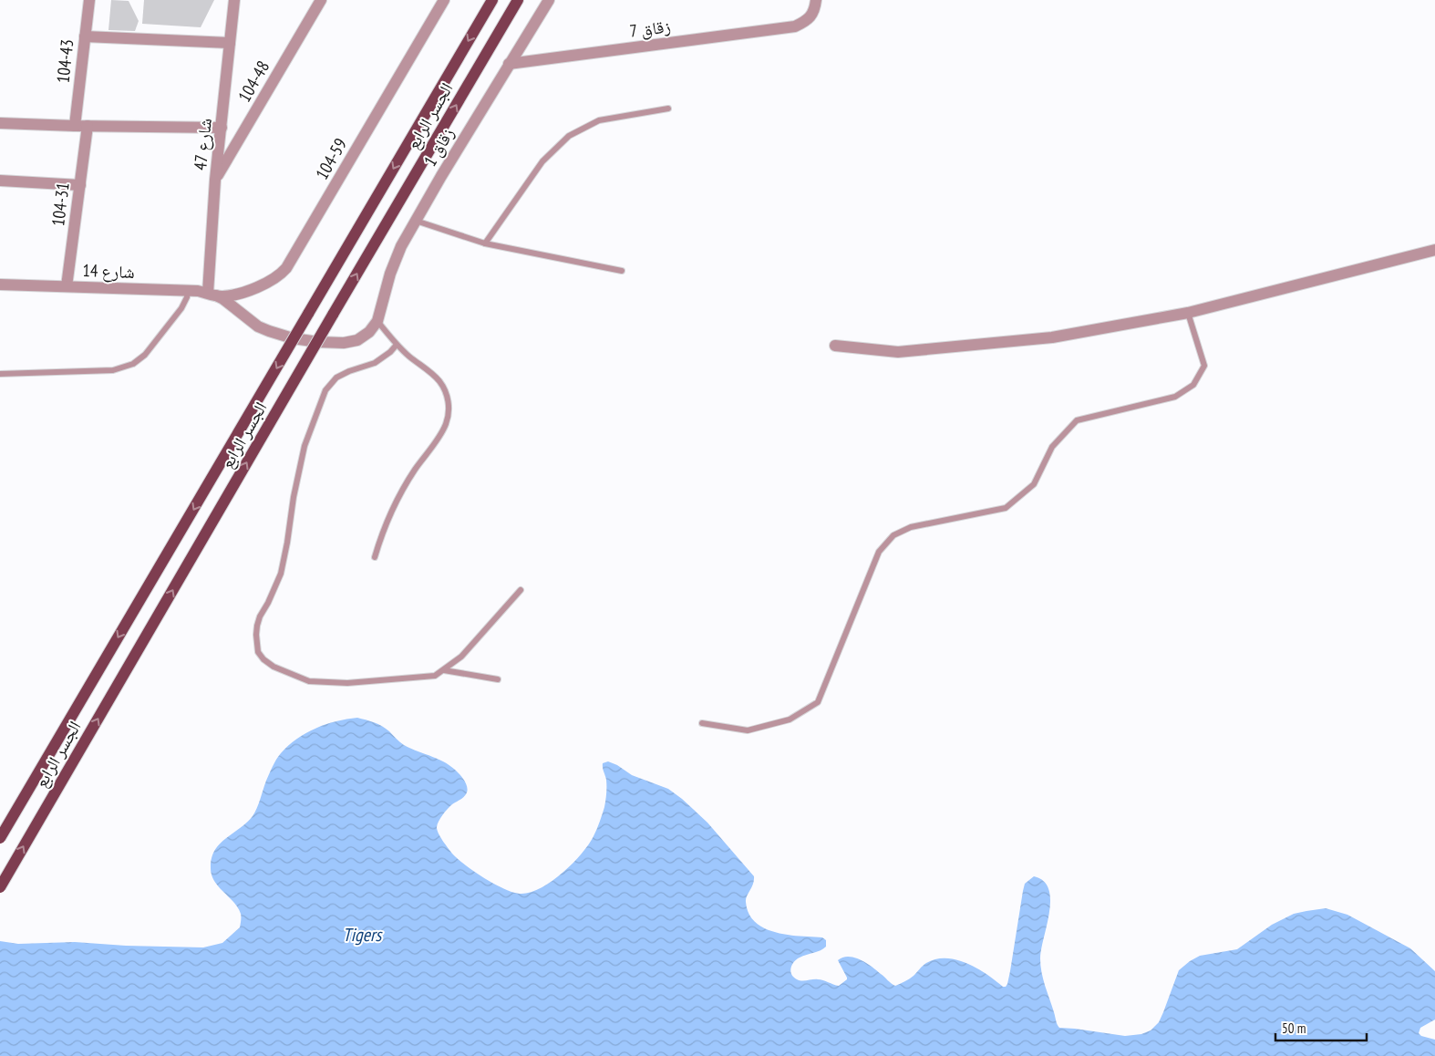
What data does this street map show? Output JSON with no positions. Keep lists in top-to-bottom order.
{
  "streets": {
    "main road": ["الجسر الرابع"],
    "street": [
      "زقاق 7",
      "104-43",
      "104-48",
      "شارع 47",
      "زقاق 1",
      "104-59",
      "104-31",
      "شارع 14"
    ]
  },
  "crossings": [
    ["زقاق 7", "زقاق 1"],
    ["104-48", "شارع 47"],
    ["شارع 47", "104-59"],
    ["شارع 47", "شارع 14"],
    ["104-59", "شارع 14"],
    ["104-31", "شارع 14"]
  ],
  "water": ["Tigers"],
  "scale_bar": "50 m"
}
